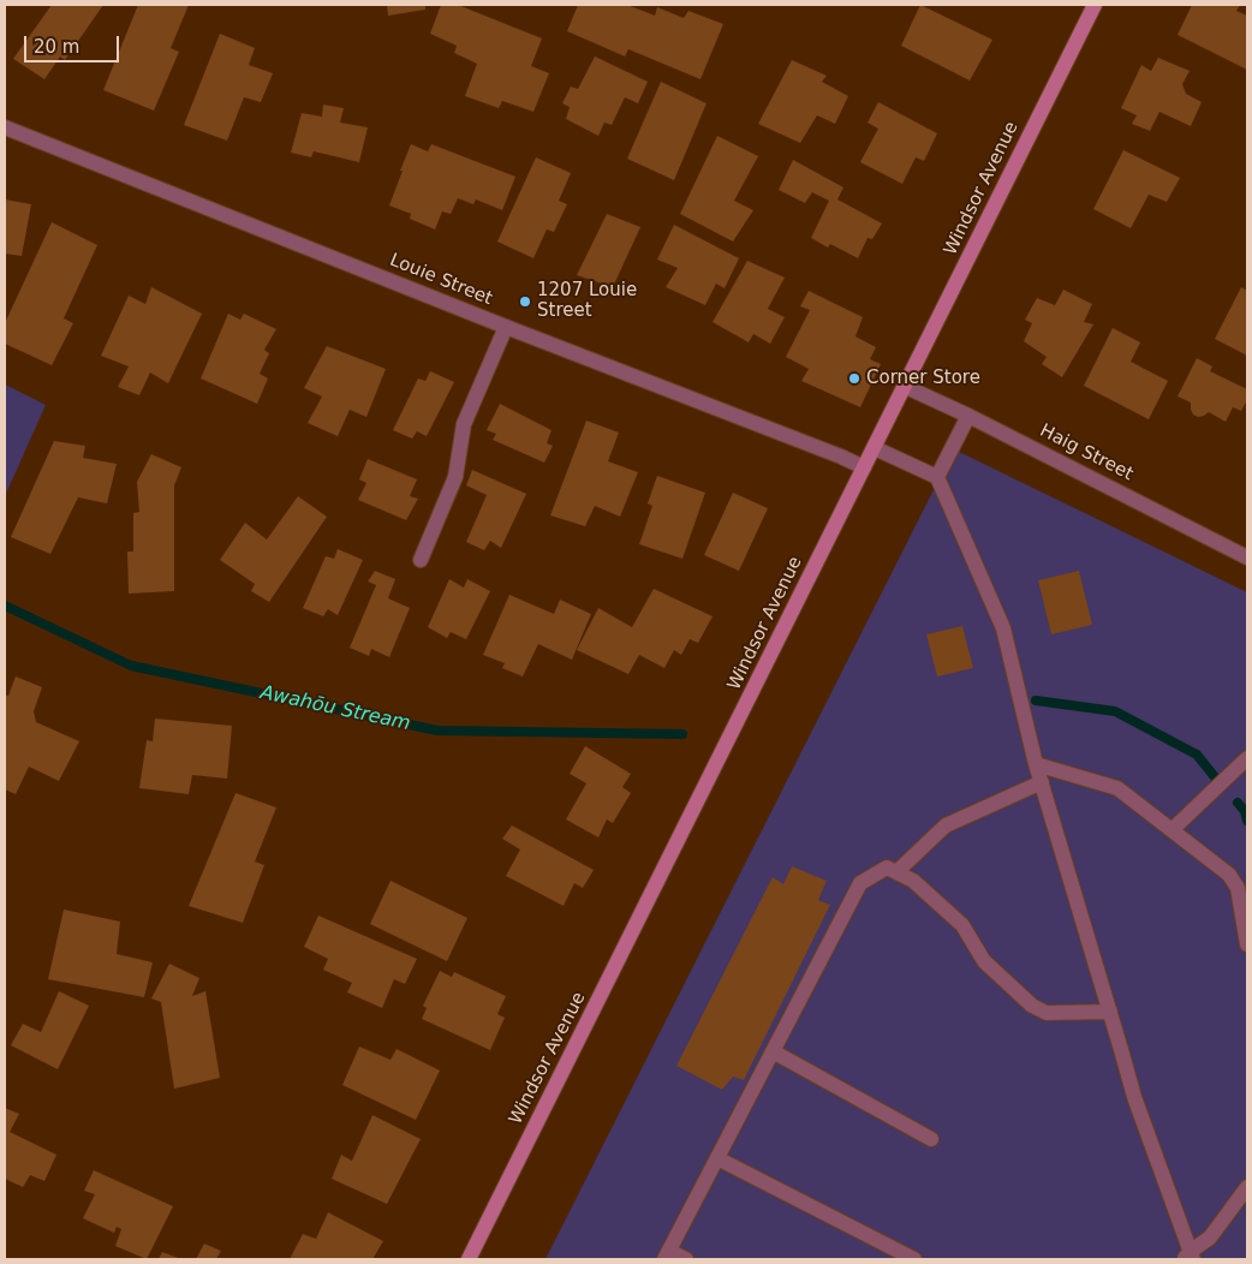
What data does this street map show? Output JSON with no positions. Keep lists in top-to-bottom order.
{
  "streets": {
    "main road": ["Windsor Avenue"],
    "street": ["Louie Street", "Haig Street"]
  },
  "crossings": [
    ["Windsor Avenue", "Louie Street"],
    ["Windsor Avenue", "Haig Street"]
  ],
  "water": ["Awahōu Stream"],
  "places": ["1207 Louie Street", "Corner Store"],
  "scale_bar": "20 m"
}
